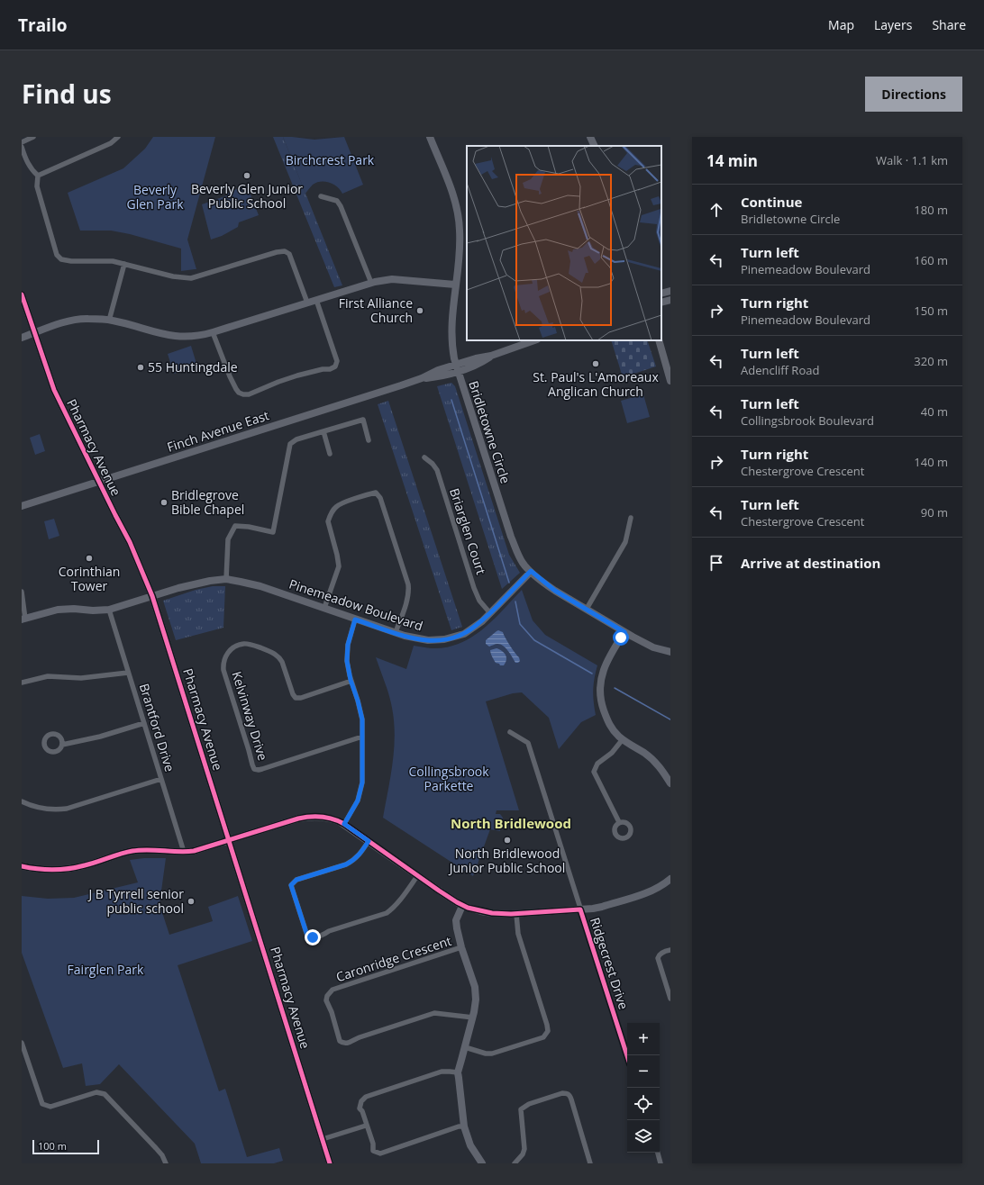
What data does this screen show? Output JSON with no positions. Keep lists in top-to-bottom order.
{
  "streets": {
    "street": [
      "Finch Avenue East",
      "Bridletowne Circle",
      "Pharmacy Avenue",
      "Briarglen Court",
      "Pinemeadow Boulevard",
      "Kelvinway Drive",
      "Brantford Drive",
      "Caronridge Crescent",
      "Ridgecrest Drive"
    ]
  },
  "crossings": [
    ["Finch Avenue East", "Bridletowne Circle"],
    ["Finch Avenue East", "Pharmacy Avenue"],
    ["Bridletowne Circle", "Pinemeadow Boulevard"],
    ["Pharmacy Avenue", "Pinemeadow Boulevard"],
    ["Briarglen Court", "Pinemeadow Boulevard"],
    ["Pinemeadow Boulevard", "Brantford Drive"]
  ],
  "districts": ["North Bridlewood"],
  "parks": [
    "Birchcrest Park",
    "Beverly Glen Park",
    "Collingsbrook Parkette",
    "Fairglen Park"
  ],
  "places": [
    "Beverly Glen Junior Public School",
    "First Alliance Church",
    "St. Paul's L'Amoreaux Anglican Church",
    "55 Huntingdale",
    "Bridlegrove Bible Chapel",
    "Corinthian Tower",
    "North Bridlewood Junior Public School",
    "J B Tyrrell senior public school"
  ],
  "scale_bar": "100 m",
  "page": {
    "header": "Trailo",
    "nav": ["Map", "Layers", "Share"],
    "title": "Find us",
    "buttons": "Directions",
    "heading": ["14 min", "Walk · 1.1 km"],
    "list": [
      ["Continue", "Bridletowne Circle", "180 m"],
      ["Turn left", "Pinemeadow Boulevard", "160 m"],
      ["Turn right", "Pinemeadow Boulevard", "150 m"],
      ["Turn left", "Adencliff Road", "320 m"],
      ["Turn left", "Collingsbrook Boulevard", "40 m"],
      ["Turn right", "Chestergrove Crescent", "140 m"],
      ["Turn left", "Chestergrove Crescent", "90 m"],
      "Arrive at destination"
    ],
    "map_buttons": ["+", "−"],
    "scale": "100 m"
  }
}
